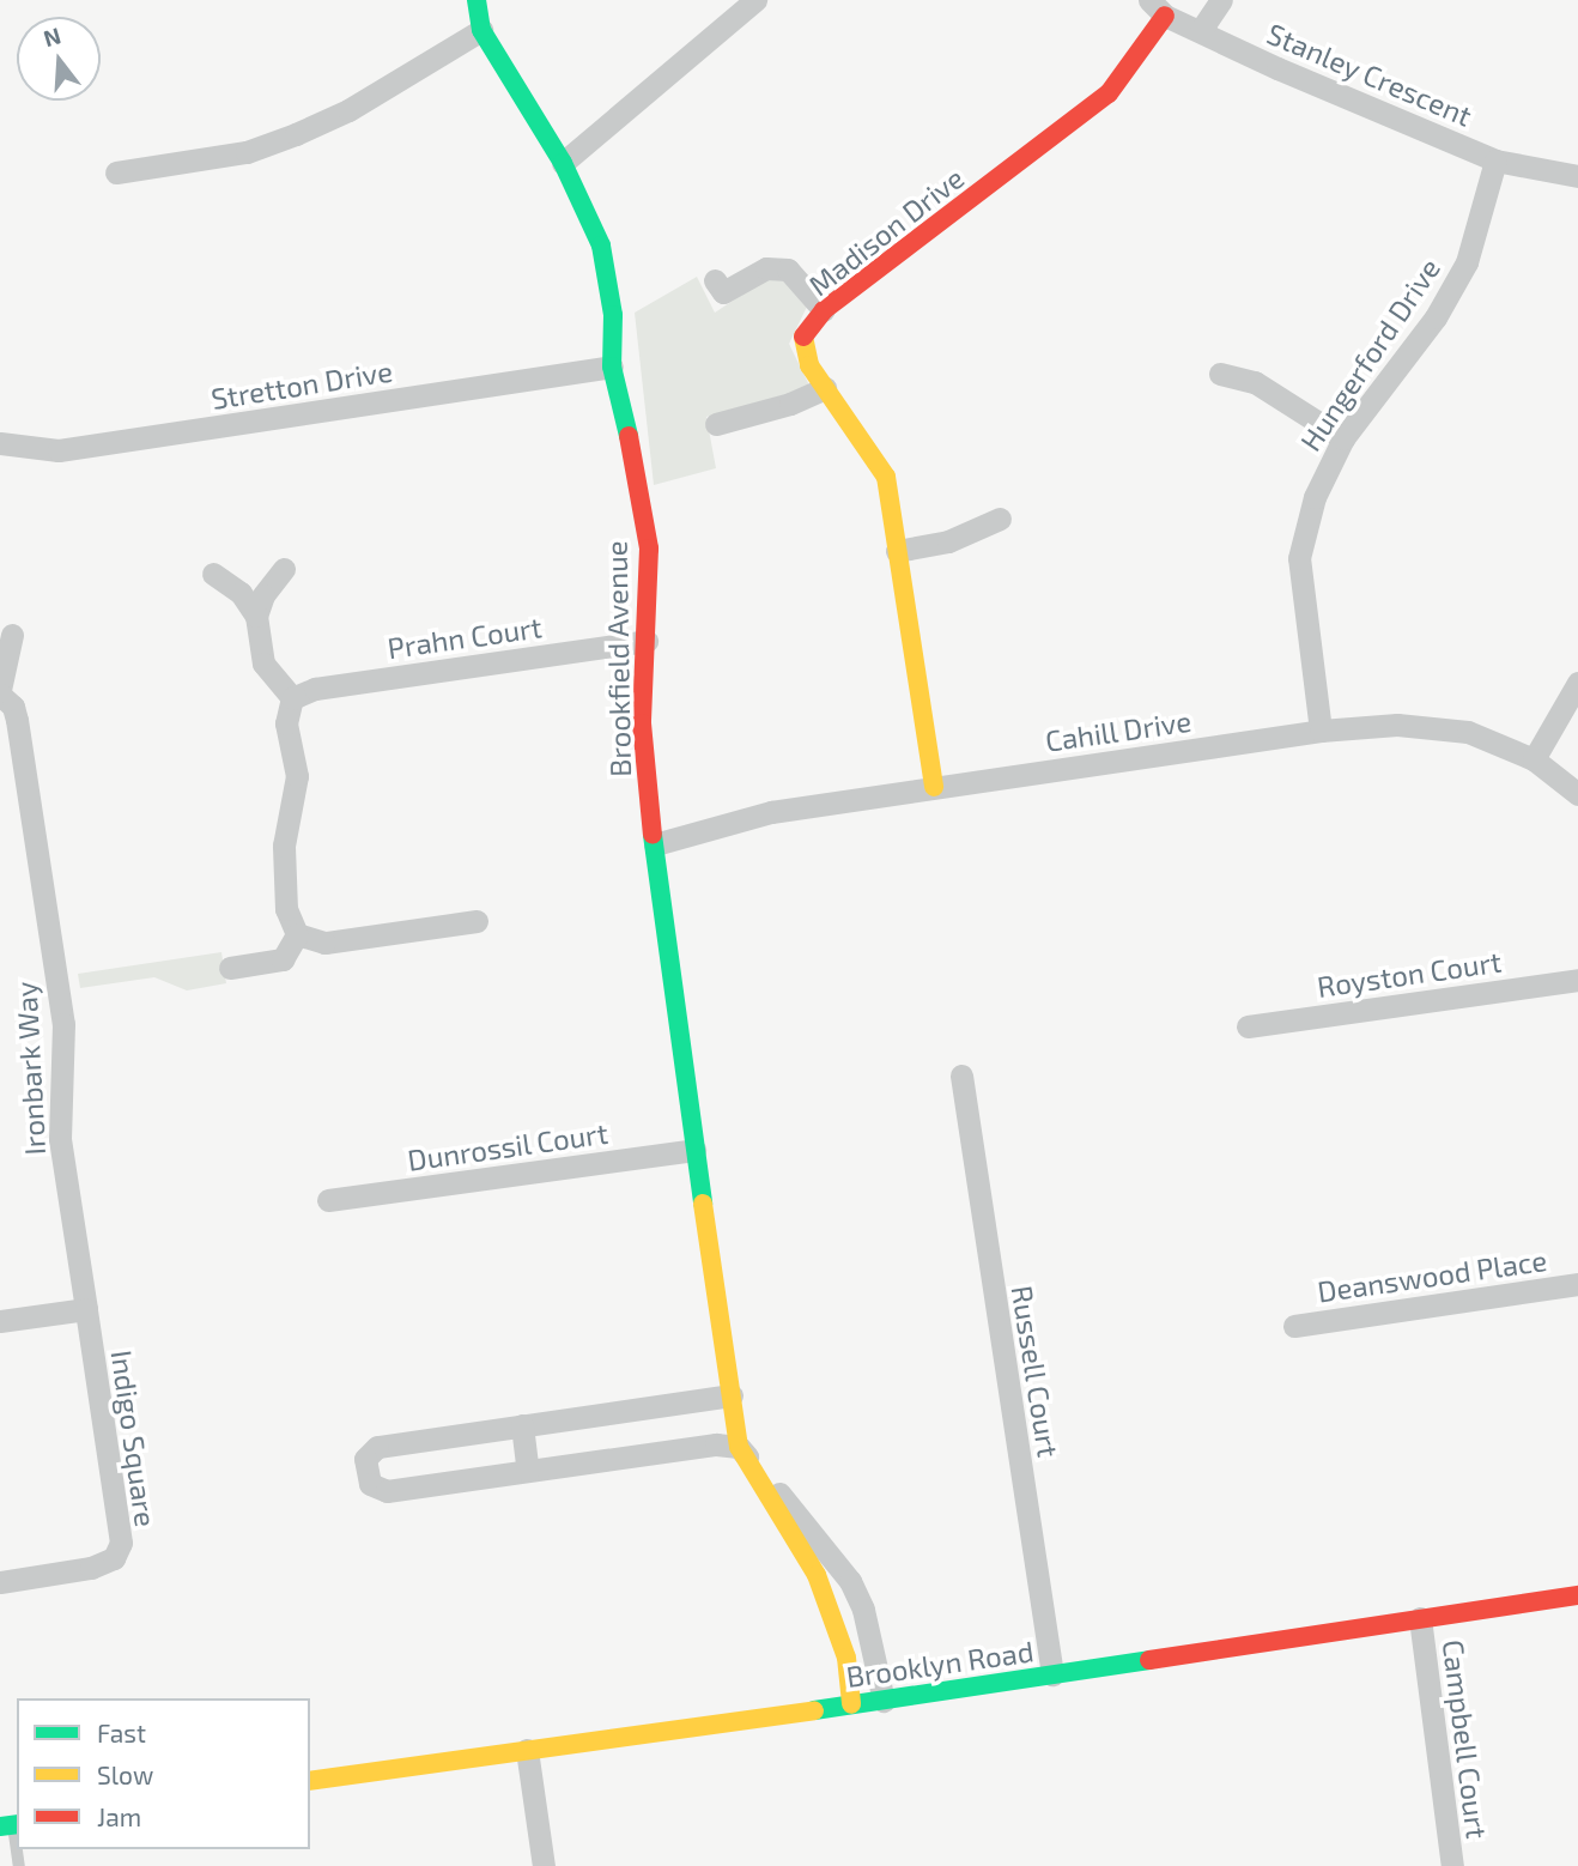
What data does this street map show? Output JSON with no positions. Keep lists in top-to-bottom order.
{
  "streets": {
    "street": [
      "Stanley Crescent",
      "Madison Drive",
      "Hungerford Drive",
      "Stretton Drive",
      "Prahn Court",
      "Brookfield Avenue",
      "Cahill Drive",
      "Royston Court",
      "Ironbark Way",
      "Dunrossil Court",
      "Deanswood Place",
      "Russell Court",
      "Indigo Square",
      "Brooklyn Road",
      "Campbell Court"
    ]
  },
  "crossings": [
    ["Stanley Crescent", "Madison Drive"],
    ["Stanley Crescent", "Hungerford Drive"],
    ["Madison Drive", "Cahill Drive"],
    ["Hungerford Drive", "Cahill Drive"],
    ["Stretton Drive", "Brookfield Avenue"],
    ["Prahn Court", "Brookfield Avenue"],
    ["Brookfield Avenue", "Cahill Drive"],
    ["Brookfield Avenue", "Dunrossil Court"],
    ["Brookfield Avenue", "Brooklyn Road"],
    ["Ironbark Way", "Indigo Square"],
    ["Russell Court", "Brooklyn Road"],
    ["Brooklyn Road", "Campbell Court"]
  ],
  "legend": ["Fast", "Slow", "Jam"],
  "north": "top"
}
